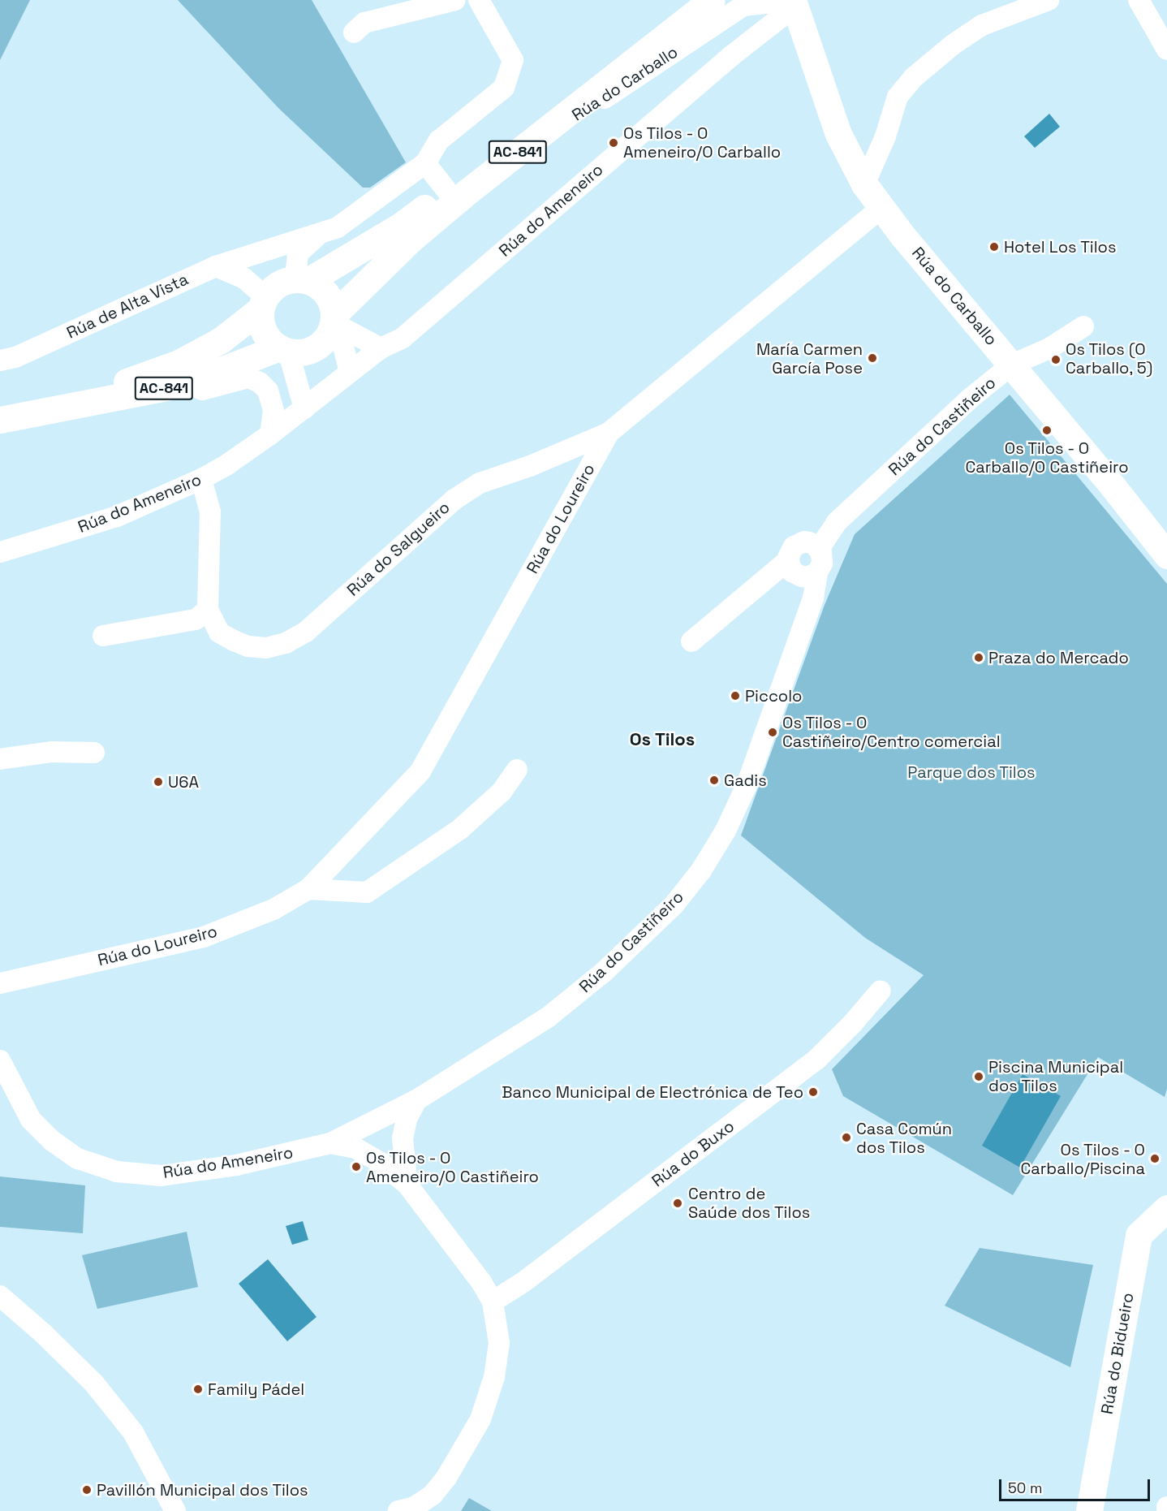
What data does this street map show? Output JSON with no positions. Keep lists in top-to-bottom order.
{
  "streets": {
    "main road": ["Rúa do Carballo", "AC-841", "Rúa do Bidueiro"],
    "street": [
      "Rúa do Ameneiro",
      "Rúa de Alta Vista",
      "Rúa do Castiñeiro",
      "Rúa do Loureiro",
      "Rúa do Salgueiro",
      "Rúa do Buxo"
    ]
  },
  "crossings": [
    ["Rúa do Carballo", "AC-841"],
    ["Rúa do Carballo", "Rúa do Ameneiro"],
    ["Rúa do Carballo", "Rúa do Castiñeiro"],
    ["Rúa do Carballo", "Rúa do Loureiro"],
    ["AC-841", "Rúa de Alta Vista"],
    ["Rúa do Ameneiro", "Rúa do Castiñeiro"],
    ["Rúa do Ameneiro", "Rúa do Salgueiro"],
    ["Rúa do Ameneiro", "Rúa do Buxo"],
    ["Rúa do Loureiro", "Rúa do Salgueiro"]
  ],
  "districts": ["Os Tilos"],
  "parks": ["Parque dos Tilos"],
  "places": [
    "Os Tilos - O Ameneiro/O Carballo",
    "Hotel Los Tilos",
    "María Carmen García Pose",
    "Os Tilos (O Carballo, 5)",
    "Os Tilos - O Carballo/O Castiñeiro",
    "Praza do Mercado",
    "Piccolo",
    "Os Tilos - O Castiñeiro/Centro comercial",
    "Gadis",
    "U6A",
    "Piscina Municipal dos Tilos",
    "Banco Municipal de Electrónica de Teo",
    "Casa Común dos Tilos",
    "Os Tilos - O Carballo/Piscina",
    "Os Tilos - O Ameneiro/O Castiñeiro",
    "Centro de Saúde dos Tilos",
    "Family Pádel",
    "Pavillón Municipal dos Tilos"
  ],
  "scale_bar": "50 m"
}
